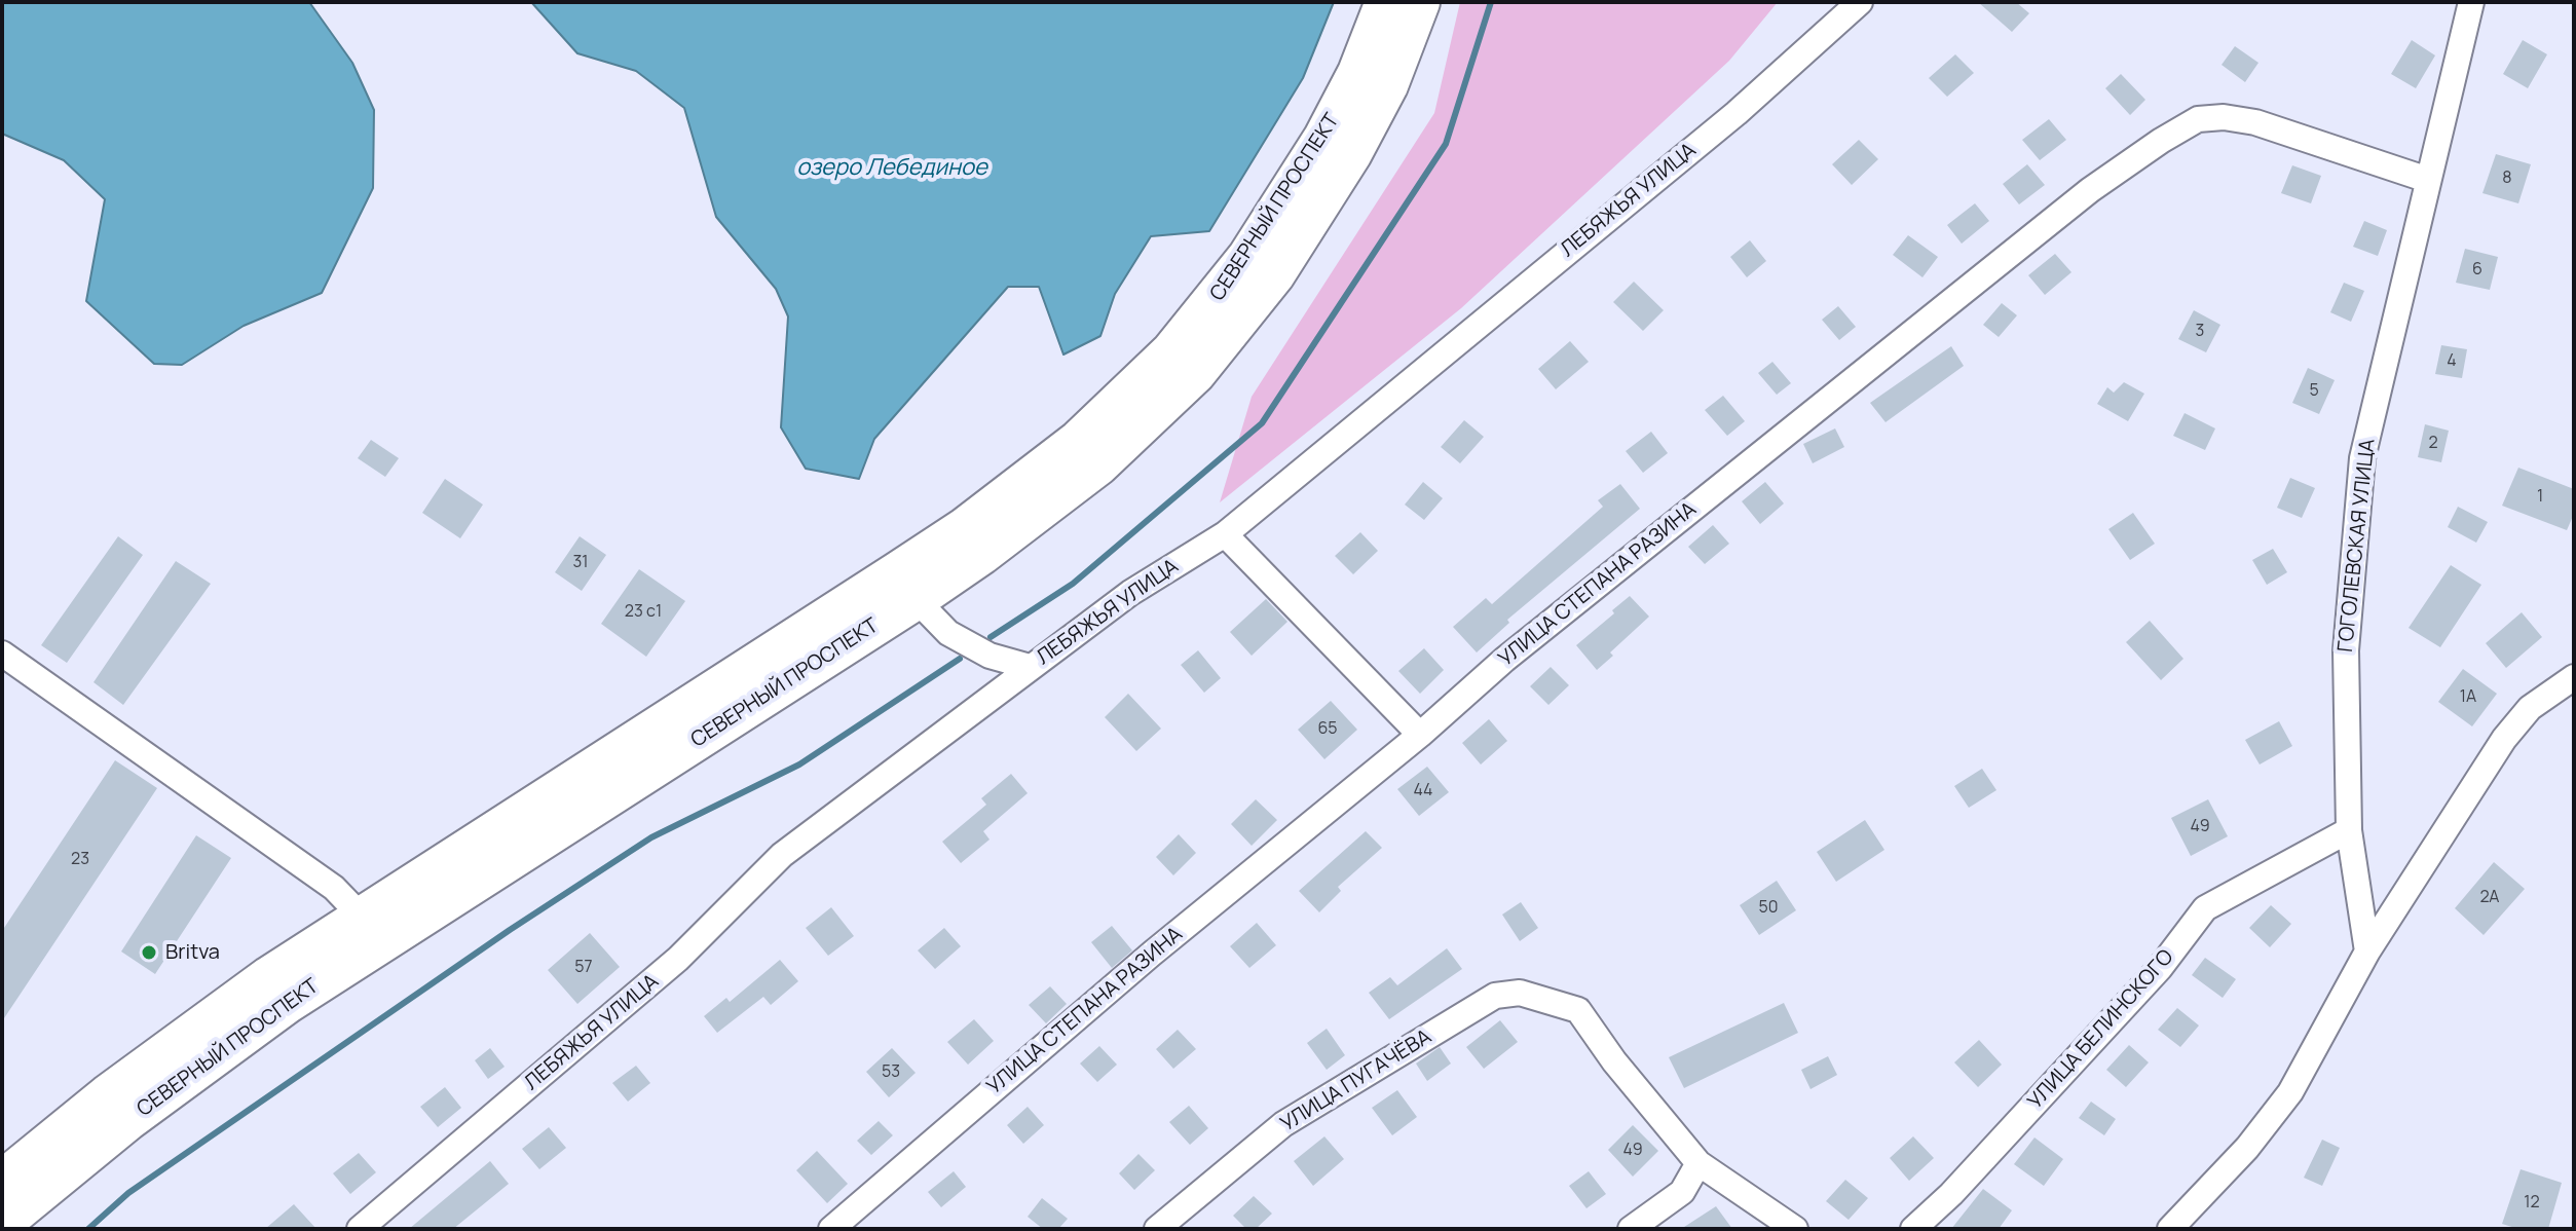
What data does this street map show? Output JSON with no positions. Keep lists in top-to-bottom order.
{
  "streets": {
    "main road": ["СЕВЕРНЫЙ ПРОСПЕКТ"],
    "street": [
      "ЛЕБЯЖЬЯ УЛИЦА",
      "ГОГОЛЕВСКАЯ УЛИЦА",
      "УЛИЦА СТЕПАНА РАЗИНА",
      "УЛИЦА БЕЛИНСКОГО",
      "УЛИЦА ПУГАЧЁВА"
    ]
  },
  "crossings": [
    ["ГОГОЛЕВСКАЯ УЛИЦА", "УЛИЦА СТЕПАНА РАЗИНА"],
    ["ГОГОЛЕВСКАЯ УЛИЦА", "УЛИЦА БЕЛИНСКОГО"]
  ],
  "water": ["озеро Лебединое"],
  "places": ["Britva"],
  "house_numbers": [
    "8",
    "6",
    "3",
    "4",
    "5",
    "2",
    "1",
    "31",
    "23 с1",
    "1А",
    "65",
    "44",
    "49",
    "23",
    "2А",
    "50",
    "57",
    "53",
    "49",
    "12"
  ]
}
